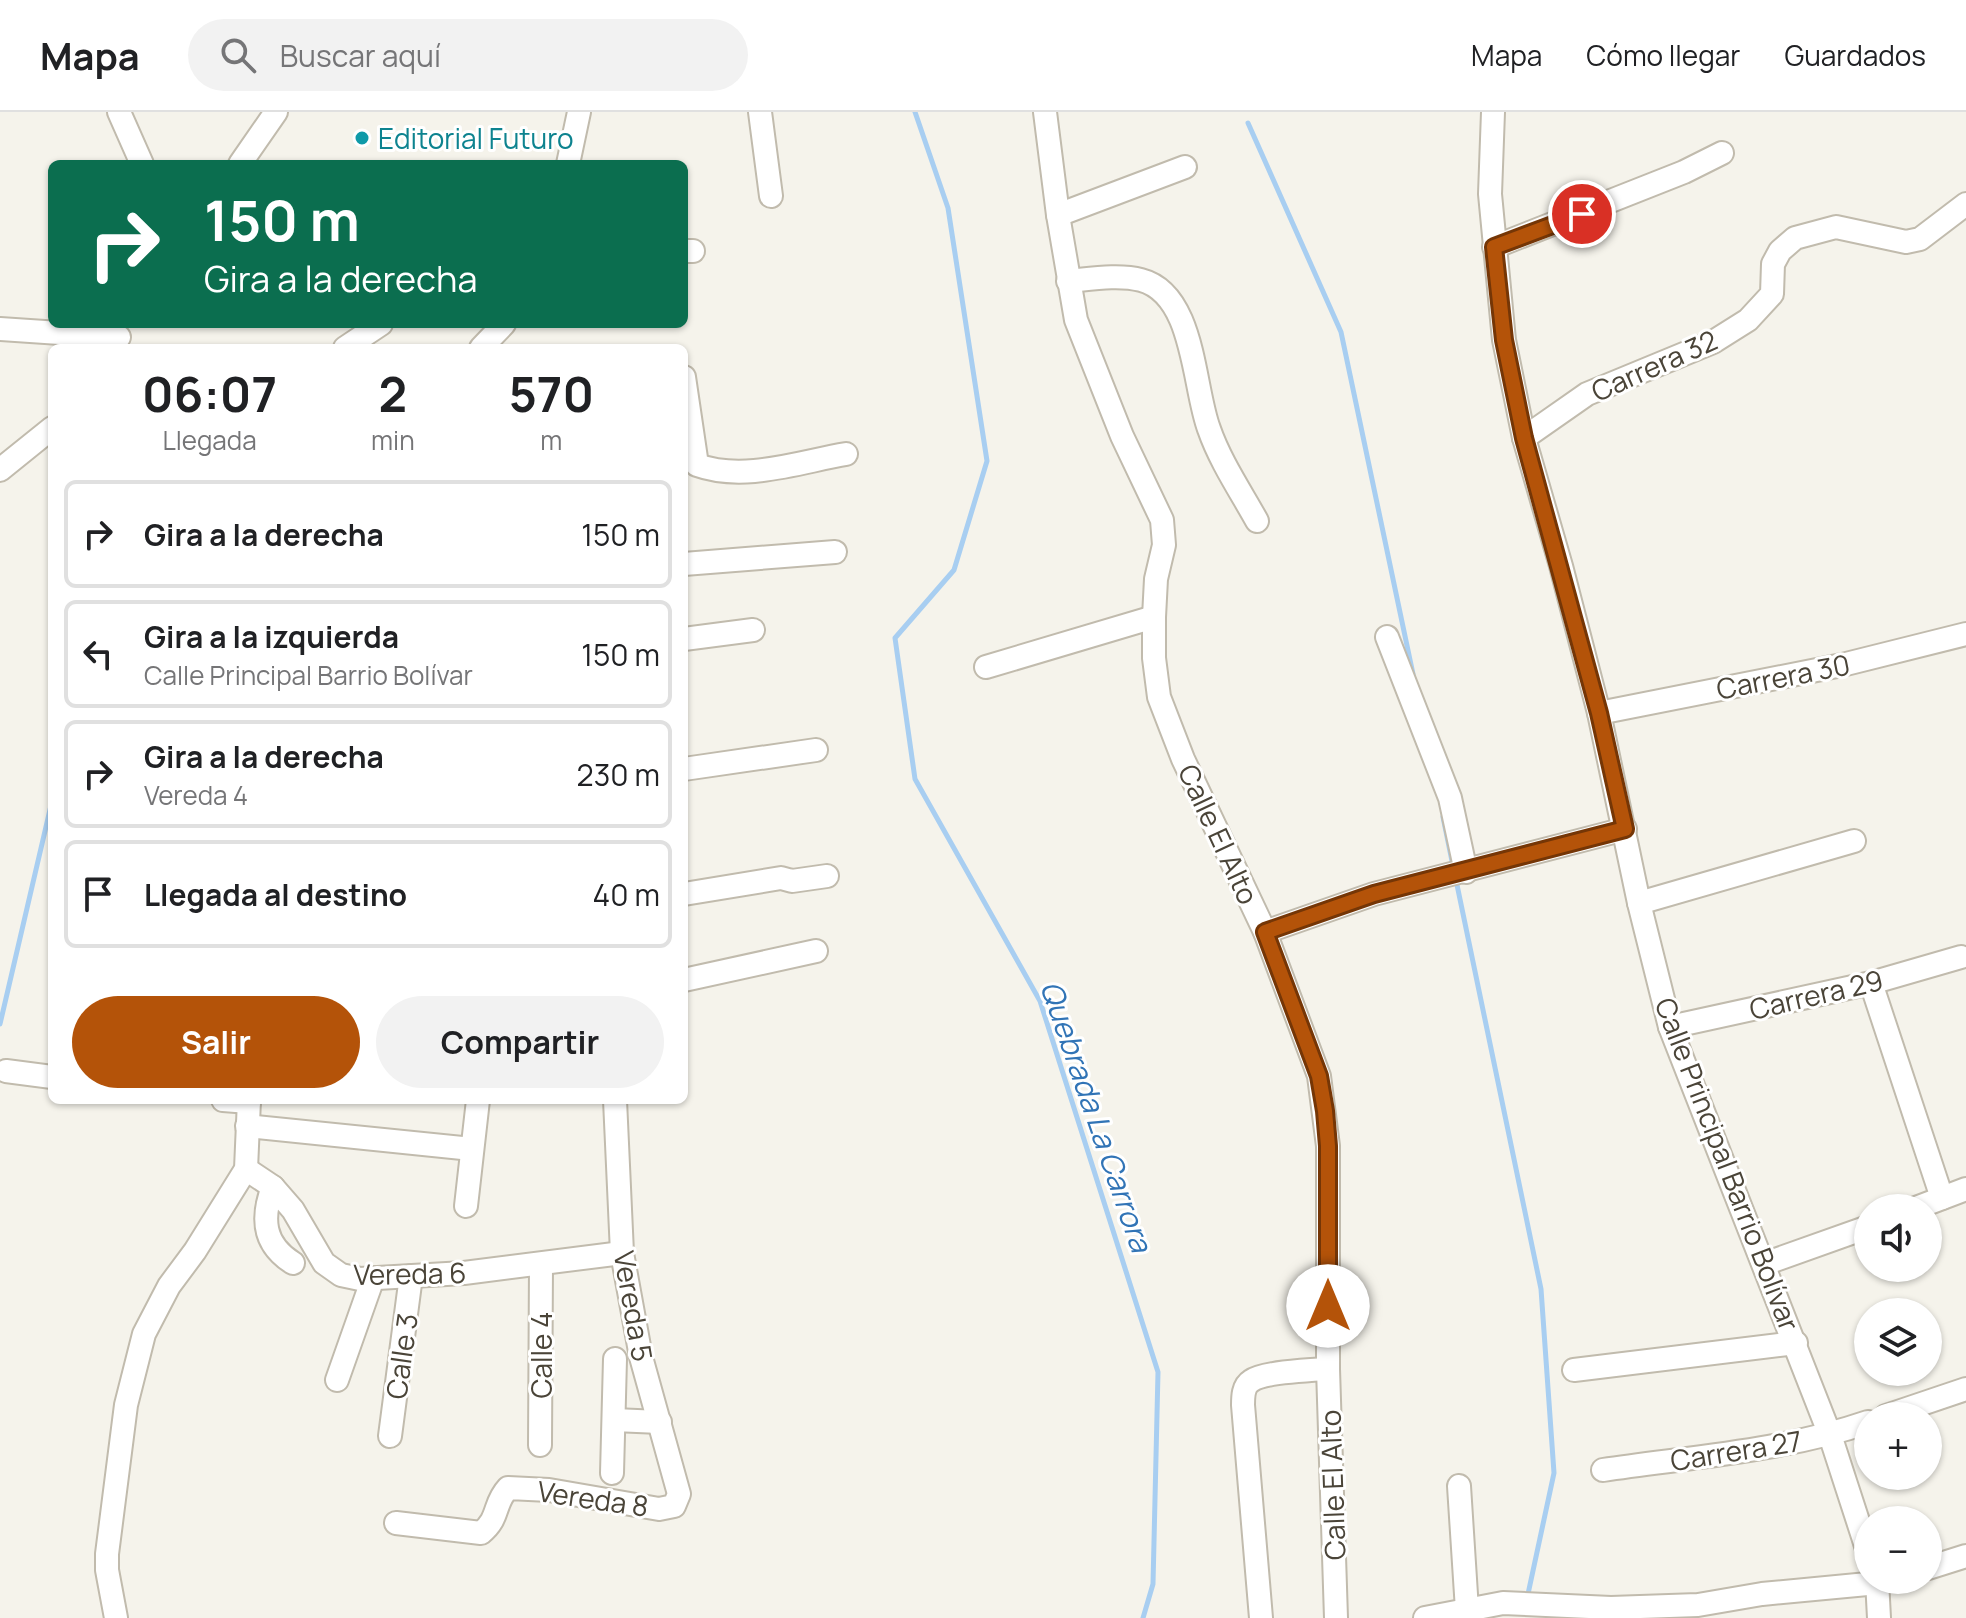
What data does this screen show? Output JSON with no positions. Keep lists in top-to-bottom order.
{
  "streets": {
    "street": [
      "Carrera 32",
      "Carrera 30",
      "Calle El Alto",
      "Carrera 29",
      "Calle Principal Barrio Bolívar",
      "Vereda 6",
      "Vereda 5",
      "Calle 4",
      "Calle 3",
      "Carrera 27",
      "Vereda 8"
    ]
  },
  "crossings": [
    ["Carrera 32", "Calle Principal Barrio Bolívar"],
    ["Carrera 30", "Calle Principal Barrio Bolívar"],
    ["Carrera 29", "Calle Principal Barrio Bolívar"],
    ["Calle Principal Barrio Bolívar", "Carrera 27"],
    ["Vereda 6", "Vereda 5"],
    ["Vereda 6", "Calle 4"],
    ["Vereda 6", "Calle 3"],
    ["Vereda 5", "Vereda 8"]
  ],
  "water": ["Quebrada La Carrora"],
  "places": ["Editorial Futuro"],
  "page": {
    "header": "Mapa",
    "search": "Buscar aquí",
    "nav": ["Mapa", "Cómo llegar", "Guardados"],
    "turn": ["150 m", "Gira a la derecha"],
    "eta": [
      "06:07",
      "Llegada",
      "2",
      "min",
      "570",
      "m"
    ],
    "list": [
      {
        "name": "Gira a la derecha",
        "value": "150 m"
      },
      {
        "name": "Gira a la izquierda",
        "note": "Calle Principal Barrio Bolívar",
        "value": "150 m"
      },
      {
        "name": "Gira a la derecha",
        "note": "Vereda 4",
        "value": "230 m"
      },
      {
        "name": "Llegada al destino",
        "value": "40 m"
      }
    ],
    "buttons": ["Salir", "Compartir"],
    "map_buttons": ["+", "−"]
  }
}
